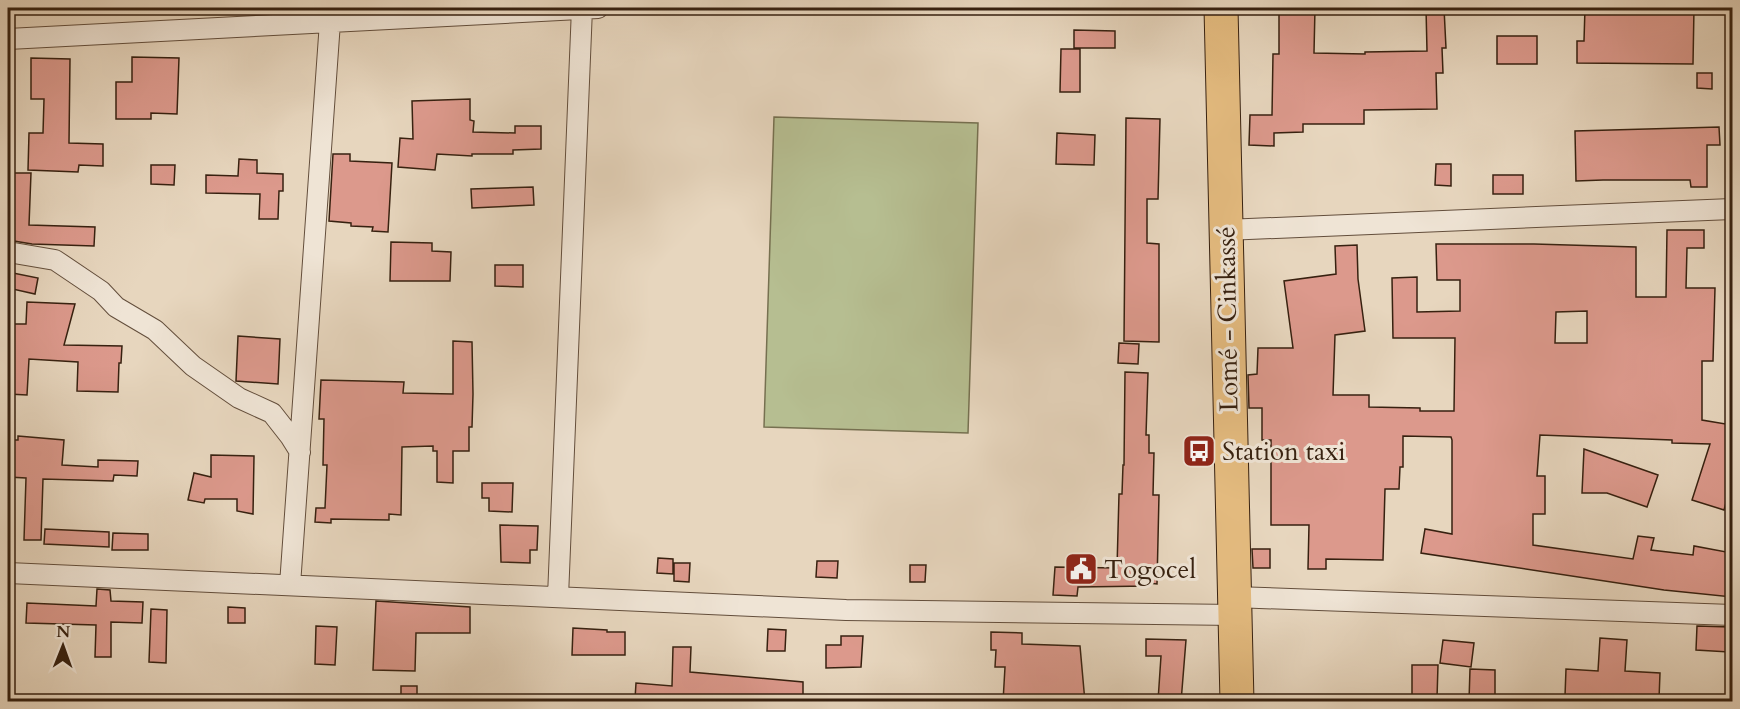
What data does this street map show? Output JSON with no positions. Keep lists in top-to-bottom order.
{
  "streets": {
    "highway": ["Lomé - Cinkassé"]
  },
  "places": {
    "bus stop": ["Station taxi"],
    "public building": ["Togocel"]
  },
  "north": "top"
}
